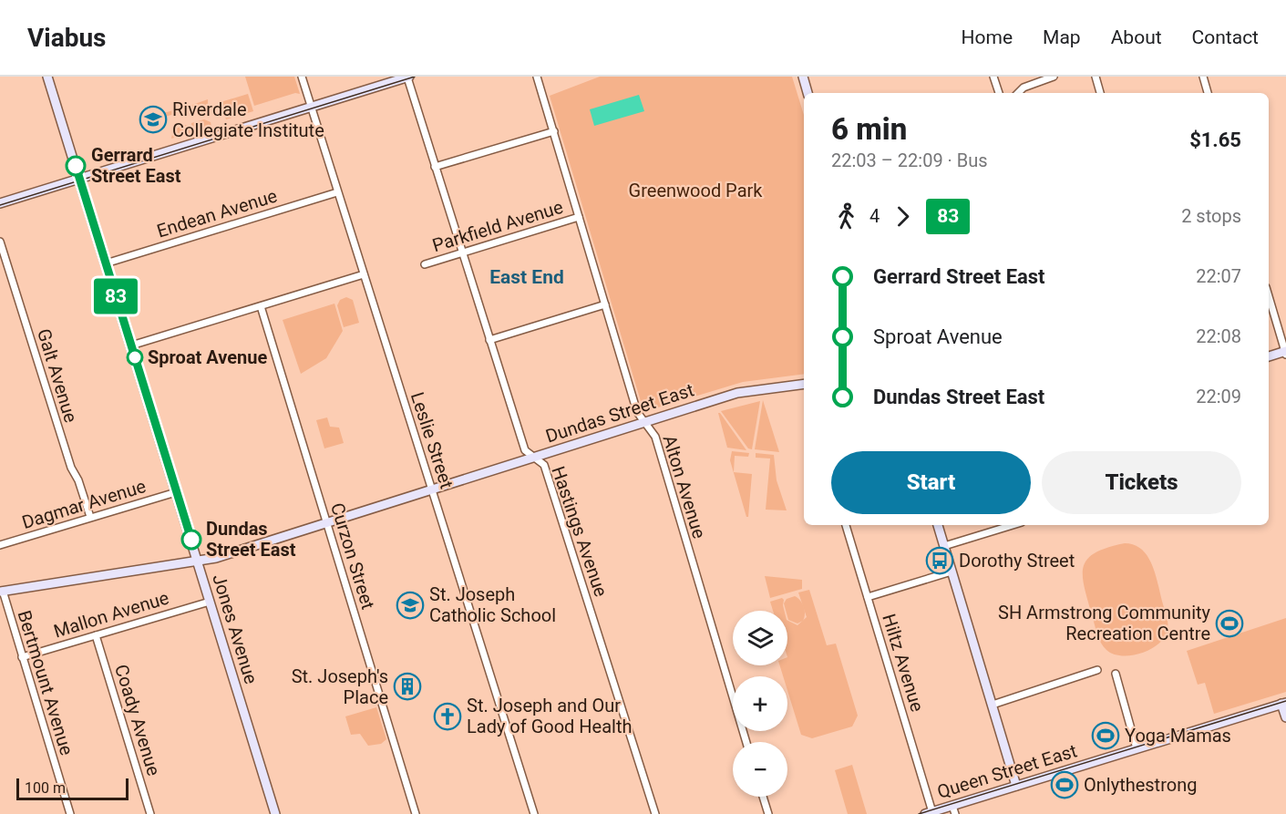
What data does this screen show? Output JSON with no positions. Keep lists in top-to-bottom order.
{
  "streets": {
    "street": [
      "Endean Avenue",
      "Parkfield Avenue",
      "Galt Avenue",
      "Dundas Street East",
      "Leslie Street",
      "Alton Avenue",
      "Dagmar Avenue",
      "Hastings Avenue",
      "Curzon Street",
      "Mallon Avenue",
      "Jones Avenue",
      "Hiltz Avenue",
      "Bertmount Avenue",
      "Coady Avenue",
      "Queen Street East"
    ]
  },
  "crossings": [
    ["Endean Avenue", "Leslie Street"],
    ["Endean Avenue", "Jones Avenue"],
    ["Parkfield Avenue", "Alton Avenue"],
    ["Parkfield Avenue", "Hastings Avenue"],
    ["Galt Avenue", "Dagmar Avenue"],
    ["Dundas Street East", "Leslie Street"],
    ["Dundas Street East", "Alton Avenue"],
    ["Dundas Street East", "Hastings Avenue"],
    ["Dundas Street East", "Curzon Street"],
    ["Dundas Street East", "Jones Avenue"],
    ["Dundas Street East", "Bertmount Avenue"],
    ["Dagmar Avenue", "Jones Avenue"],
    ["Mallon Avenue", "Jones Avenue"],
    ["Mallon Avenue", "Bertmount Avenue"],
    ["Mallon Avenue", "Coady Avenue"],
    ["Hiltz Avenue", "Queen Street East"]
  ],
  "districts": ["East End"],
  "parks": ["Greenwood Park"],
  "places": {
    "school or university": ["Riverdale Collegiate Institute", "St. Joseph Catholic School"],
    "other": ["Gerrard Street East", "Sproat Avenue", "Dundas Street East"],
    "bus stop": ["Dorothy Street"],
    "sports": ["SH Armstrong Community Recreation Centre", "Yoga Mamas", "Onlythestrong"],
    "building": ["St. Joseph's Place"],
    "church": ["St. Joseph and Our Lady of Good Health"]
  },
  "lines": ["bus line 83"],
  "scale_bar": "100 m",
  "page": {
    "header": "Viabus",
    "nav": [
      "Home",
      "Map",
      "About",
      "Contact"
    ],
    "on_map": "83",
    "heading": ["6 min", "22:03 – 22:09 · Bus", "$1.65"],
    "legs": ["4", "83", "2 stops"],
    "list": [
      {
        "name": "Gerrard Street East",
        "value": "22:07"
      },
      {
        "name": "Sproat Avenue",
        "value": "22:08"
      },
      {
        "name": "Dundas Street East",
        "value": "22:09"
      }
    ],
    "buttons": ["Start", "Tickets"],
    "map_buttons": ["+", "−"],
    "scale": "100 m"
  }
}
